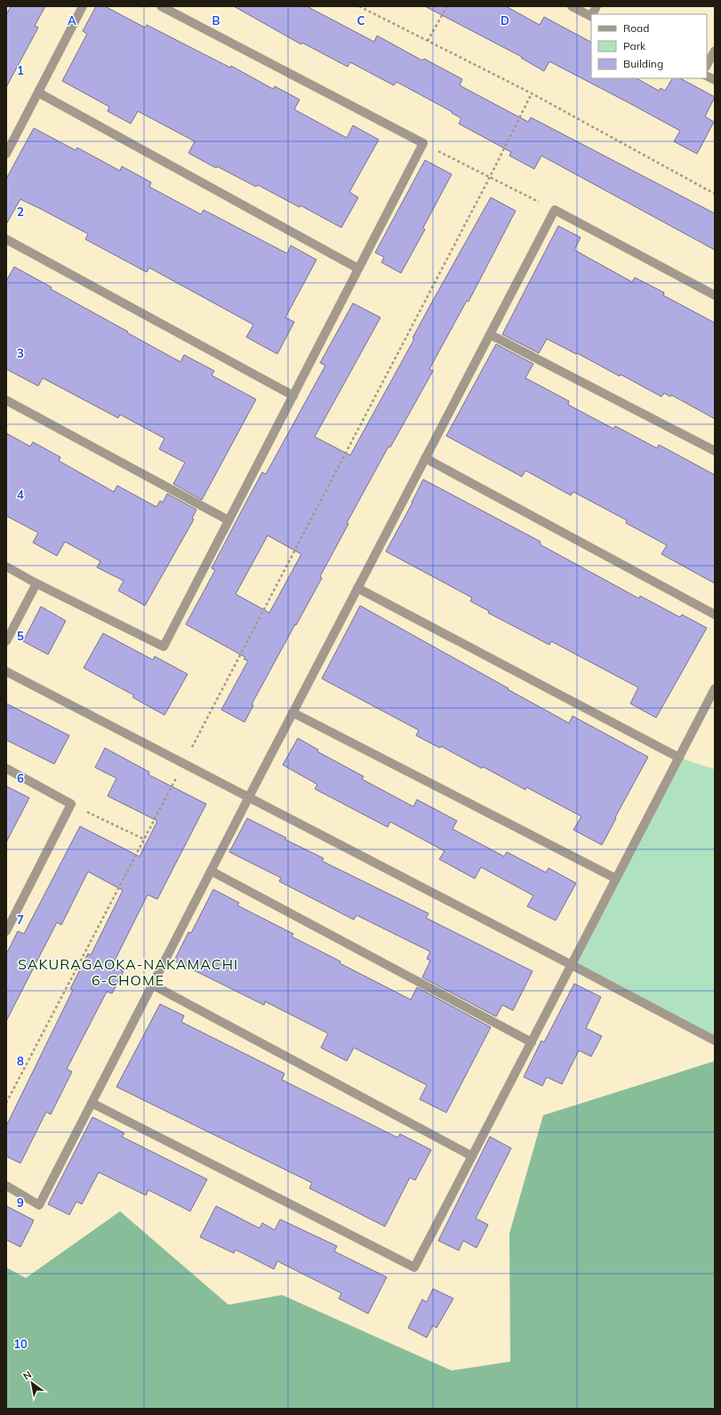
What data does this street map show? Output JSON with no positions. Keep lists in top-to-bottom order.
{
  "districts": ["SAKURAGAOKA-NAKAMACHI 6-CHOME"],
  "legend": ["Road", "Park", "Building"],
  "north": "top left",
  "grid": {
    "columns": [
      "A",
      "B",
      "C",
      "D"
    ],
    "rows": [
      "1",
      "2",
      "3",
      "4",
      "5",
      "6",
      "7",
      "8",
      "9",
      "10"
    ]
  }
}
